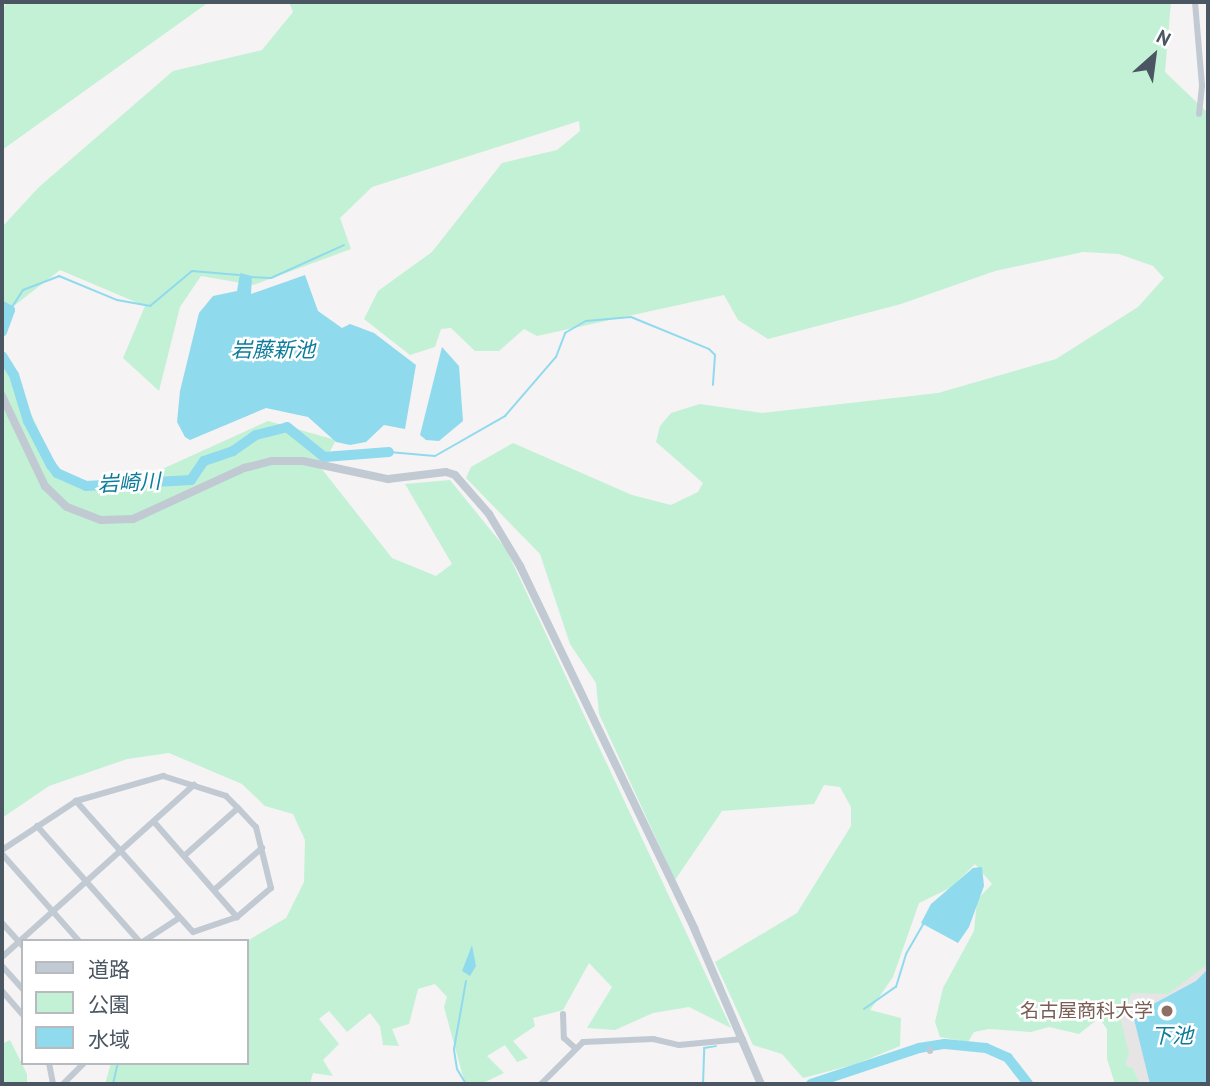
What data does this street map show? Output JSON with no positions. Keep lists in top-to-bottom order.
{
  "water": ["岩藤新池", "岩崎川", "下池"],
  "places": ["名古屋商科大学"],
  "legend": ["道路", "公園", "水域"],
  "north": "top right"
}
